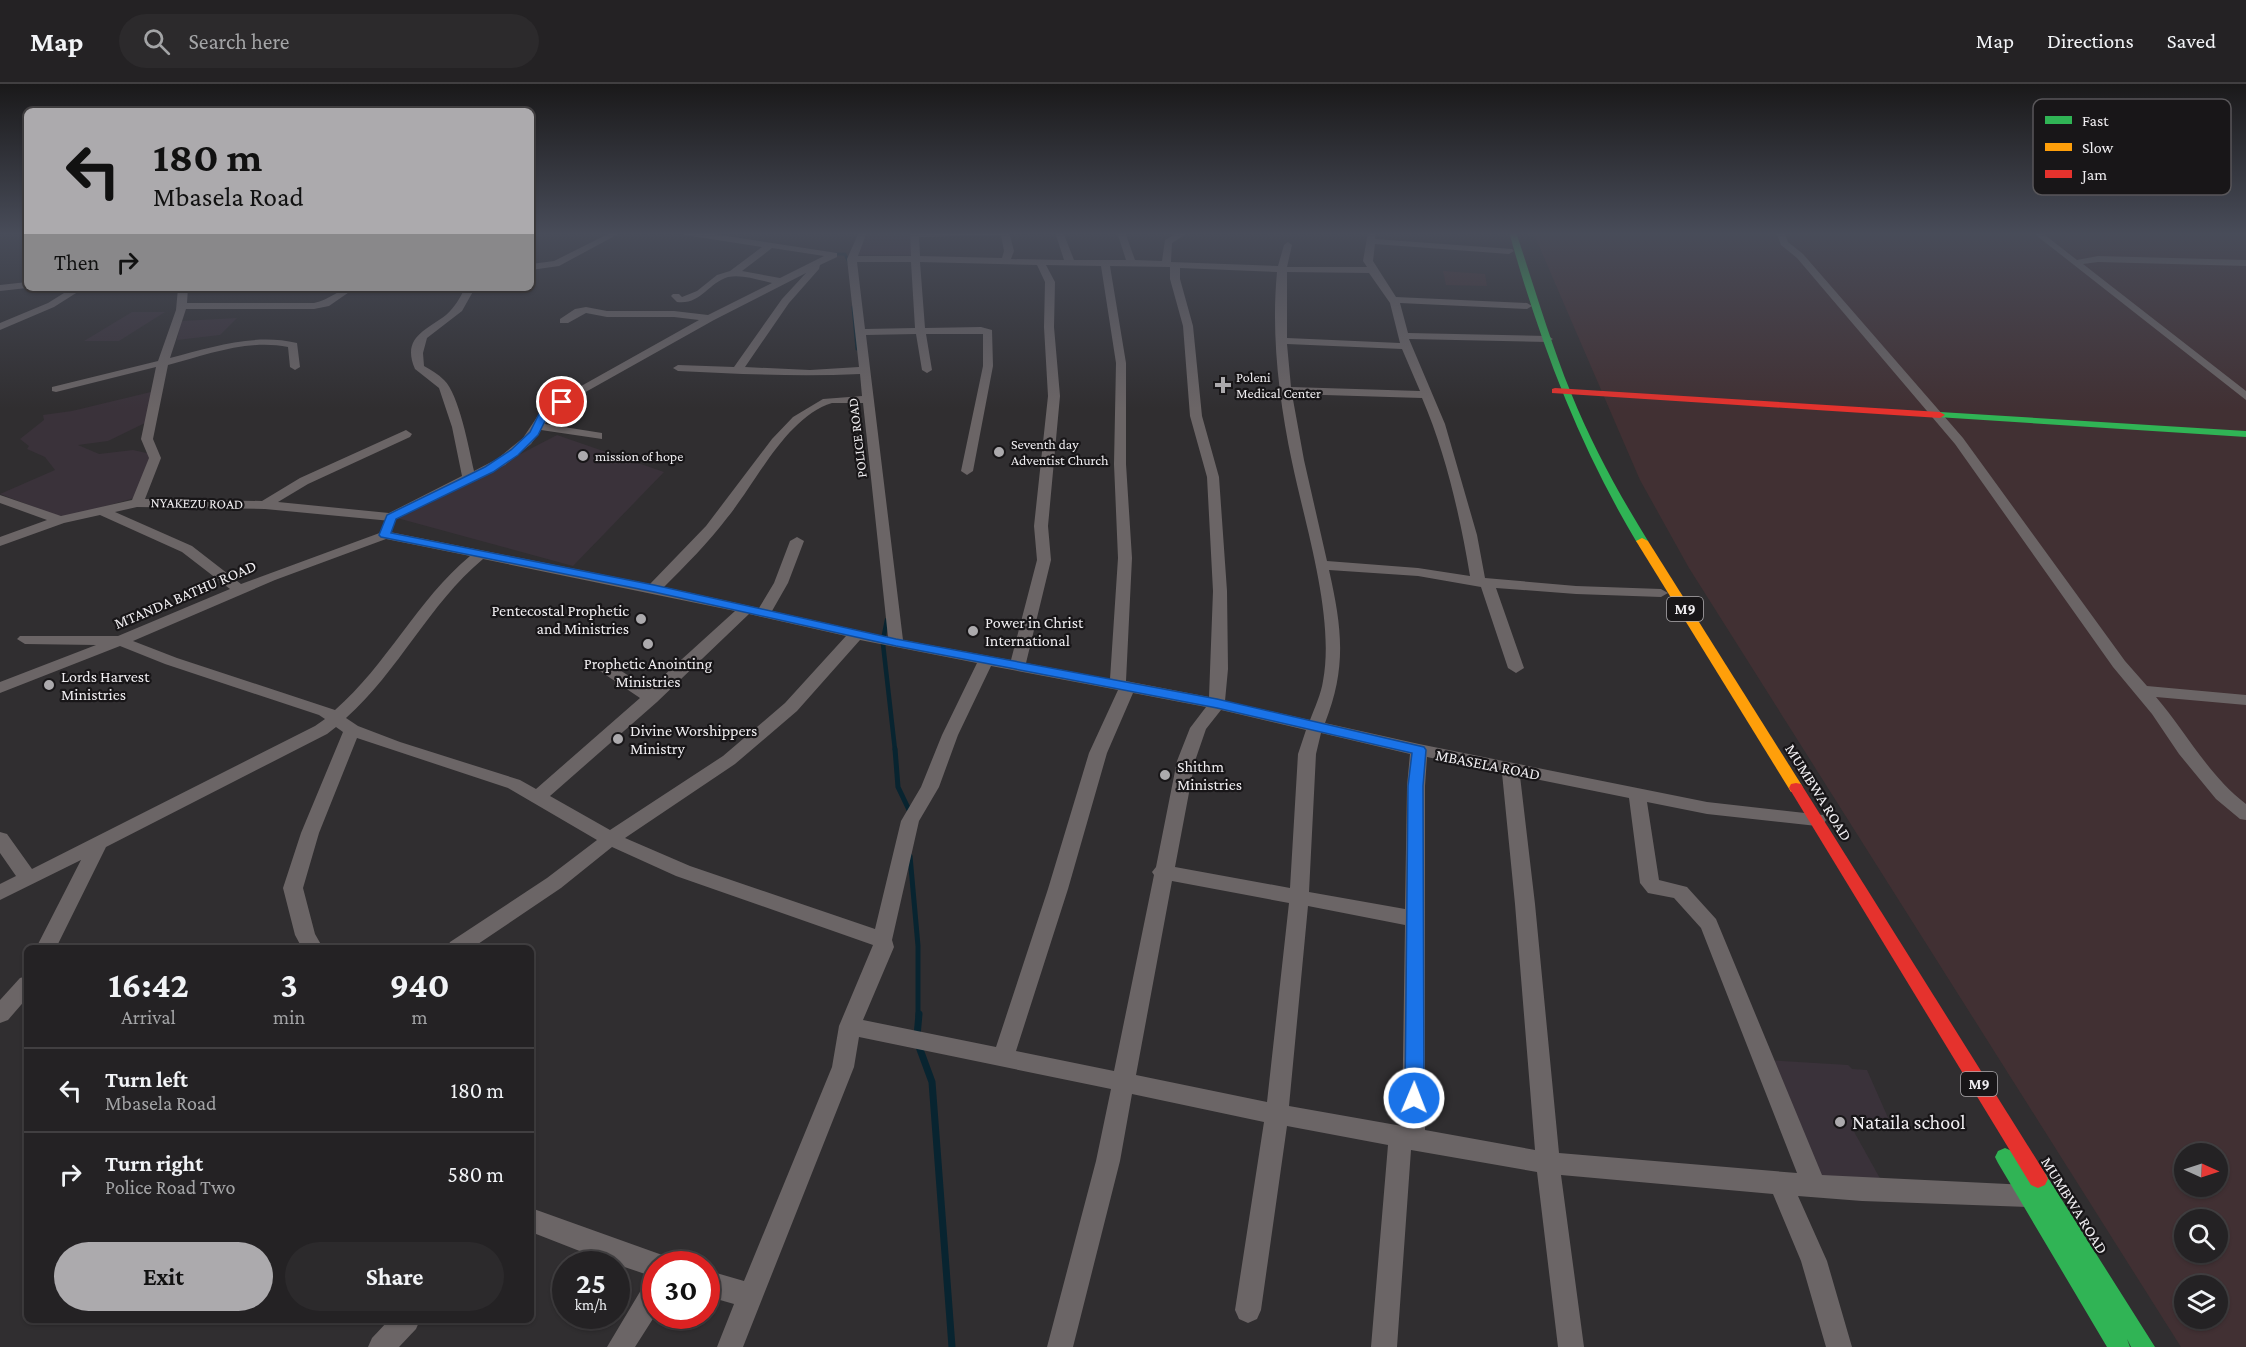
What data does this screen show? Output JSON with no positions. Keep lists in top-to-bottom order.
{
  "streets": {
    "main road": ["M9", "MUMBWA ROAD"],
    "street": [
      "POLICE ROAD",
      "NYAKEZU ROAD",
      "MTANDA BATHU ROAD",
      "MBASELA ROAD"
    ]
  },
  "crossings": [
    ["POLICE ROAD", "MBASELA ROAD"],
    ["MTANDA BATHU ROAD", "MBASELA ROAD"],
    ["MBASELA ROAD", "MUMBWA ROAD"]
  ],
  "places": {
    "health": ["Poleni Medical Center"],
    "other": [
      "Seventh day Adventist Church",
      "mission of hope",
      "Pentecostal Prophetic and Ministries",
      "Power in Christ International",
      "Prophetic Anointing Ministries",
      "Lords Harvest Ministries",
      "Divine Worshippers Ministry",
      "Shithm Ministries",
      "Nataila school"
    ]
  },
  "legend": ["Fast", "Slow", "Jam"],
  "north": "right",
  "page": {
    "header": "Map",
    "search": "Search here",
    "nav": ["Map", "Directions", "Saved"],
    "turn": ["180 m", "Mbasela Road"],
    "then": "Then",
    "eta": [
      "16:42",
      "Arrival",
      "3",
      "min",
      "940",
      "m"
    ],
    "list": [
      {
        "name": "Turn left",
        "note": "Mbasela Road",
        "value": "180 m"
      },
      {
        "name": "Turn right",
        "note": "Police Road Two",
        "value": "580 m"
      }
    ],
    "buttons": ["Exit", "Share"],
    "speed": "25 km/h",
    "limit": "30"
  }
}
